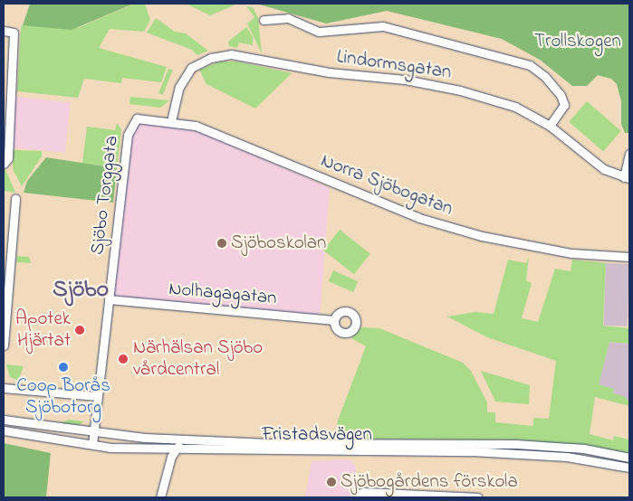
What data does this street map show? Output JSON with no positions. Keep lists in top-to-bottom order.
{
  "streets": {
    "street": [
      "Lindormsgatan",
      "Norra Sjöbogatan",
      "Sjöbo Torggata",
      "Nolhagagatan",
      "Fristadsvägen"
    ]
  },
  "crossings": [
    ["Lindormsgatan", "Norra Sjöbogatan"],
    ["Norra Sjöbogatan", "Sjöbo Torggata"],
    ["Sjöbo Torggata", "Nolhagagatan"],
    ["Sjöbo Torggata", "Fristadsvägen"]
  ],
  "districts": ["Sjöbo"],
  "parks": ["Trollskogen"],
  "places": [
    "Sjöboskolan",
    "Apotek Hjärtat",
    "Närhälsan Sjöbo vårdcentral",
    "Coop Borås Sjöbotorg",
    "Sjöbogårdens förskola"
  ]
}
